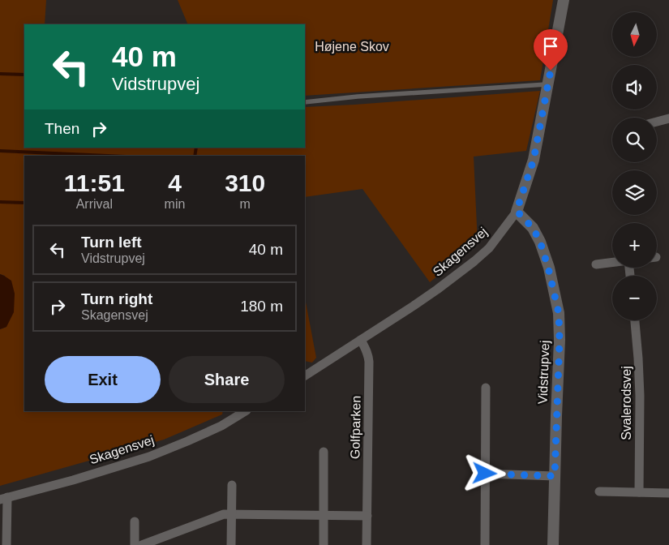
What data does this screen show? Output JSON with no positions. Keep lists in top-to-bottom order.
{
  "streets": {
    "street": [
      "Skagensvej",
      "Vidstrupvej",
      "Svalerodsvej",
      "Golfparken"
    ]
  },
  "crossings": [
    ["Skagensvej", "Vidstrupvej"],
    ["Skagensvej", "Golfparken"]
  ],
  "parks": ["Højene Skov"],
  "north": "bottom",
  "page": {
    "map_buttons": ["+", "−"],
    "turn": ["40 m", "Vidstrupvej"],
    "then": "Then",
    "eta": [
      "11:51",
      "Arrival",
      "4",
      "min",
      "310",
      "m"
    ],
    "list": [
      {
        "name": "Turn left",
        "note": "Vidstrupvej",
        "value": "40 m"
      },
      {
        "name": "Turn right",
        "note": "Skagensvej",
        "value": "180 m"
      }
    ],
    "buttons": ["Exit", "Share"]
  }
}
